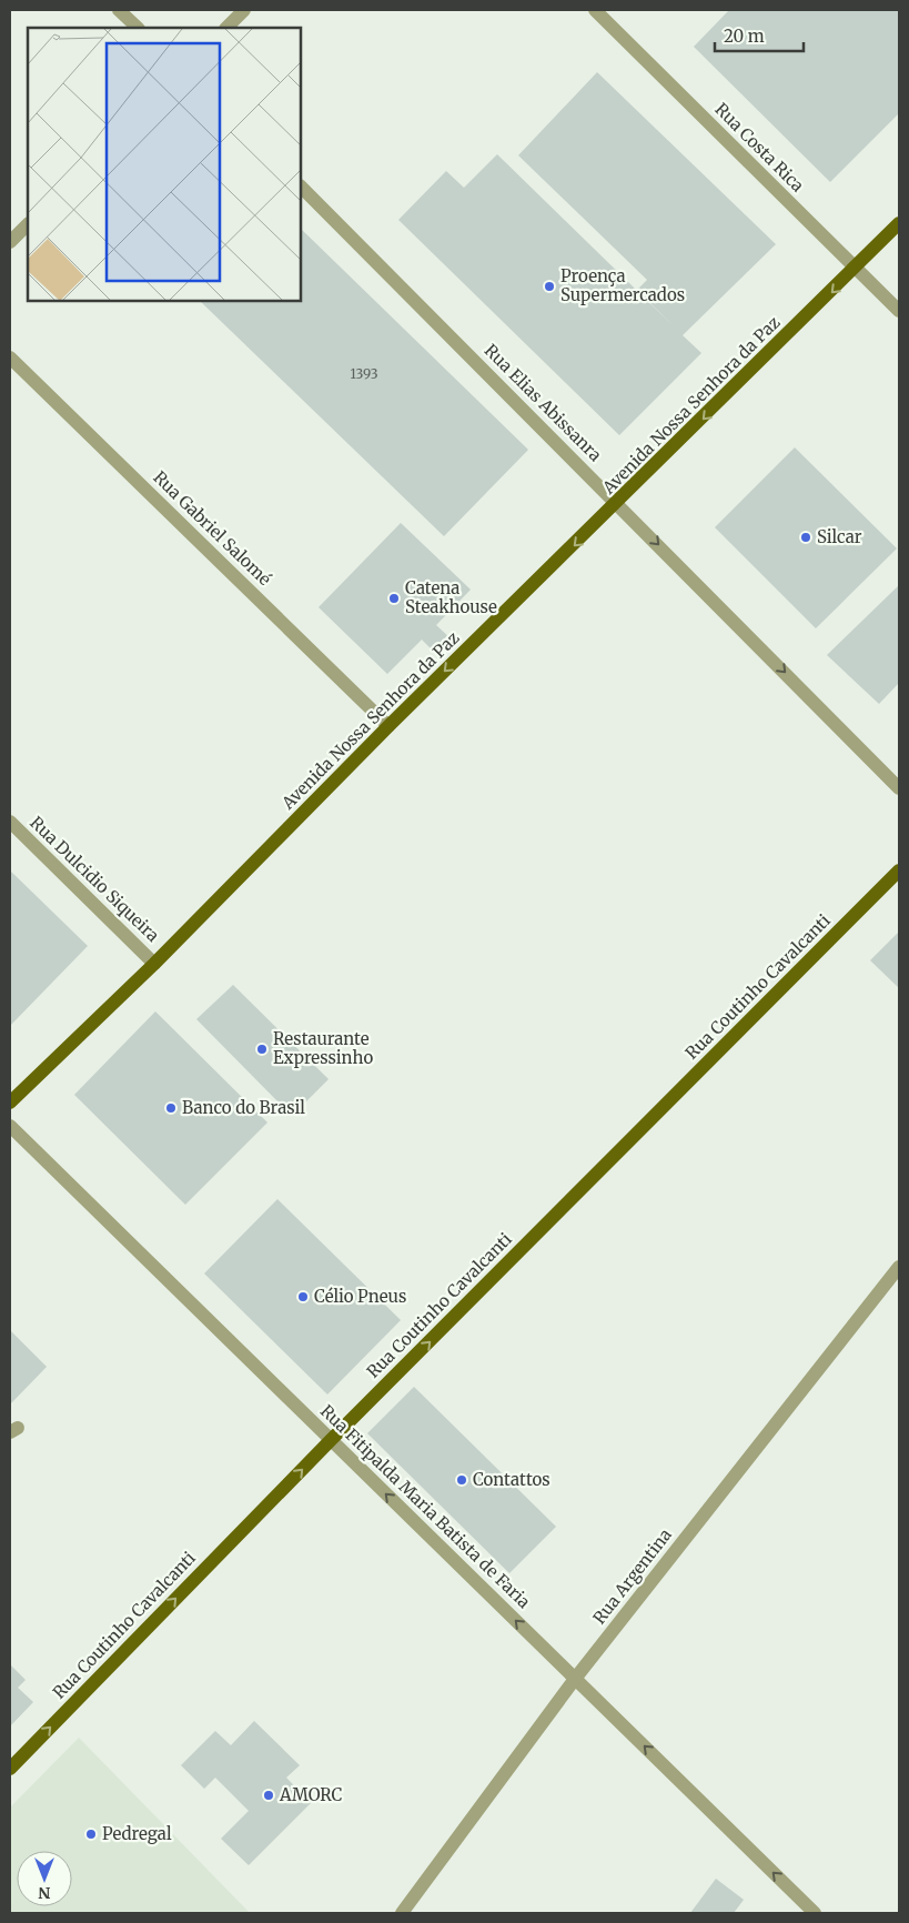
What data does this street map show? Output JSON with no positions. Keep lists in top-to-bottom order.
{
  "streets": {
    "main road": ["Avenida Nossa Senhora da Paz", "Rua Coutinho Cavalcanti"],
    "street": [
      "Rua Costa Rica",
      "Rua Elias Abissanra",
      "Rua Gabriel Salomé",
      "Rua Dulcidio Siqueira",
      "Rua Fitipalda Maria Batista de Faria",
      "Rua Argentina"
    ]
  },
  "crossings": [
    ["Rua Costa Rica", "Avenida Nossa Senhora da Paz"],
    ["Rua Elias Abissanra", "Avenida Nossa Senhora da Paz"],
    ["Avenida Nossa Senhora da Paz", "Rua Gabriel Salomé"],
    ["Avenida Nossa Senhora da Paz", "Rua Dulcidio Siqueira"],
    ["Rua Coutinho Cavalcanti", "Rua Fitipalda Maria Batista de Faria"],
    ["Rua Fitipalda Maria Batista de Faria", "Rua Argentina"]
  ],
  "one_way": [
    "Rua Elias Abissanra",
    "Avenida Nossa Senhora da Paz",
    "Rua Coutinho Cavalcanti",
    "Rua Fitipalda Maria Batista de Faria"
  ],
  "places": [
    "Proença Supermercados",
    "Silcar",
    "Catena Steakhouse",
    "Restaurante Expressinho",
    "Banco do Brasil",
    "Célio Pneus",
    "Contattos",
    "AMORC",
    "Pedregal"
  ],
  "house_numbers": ["1393"],
  "scale_bar": "20 m",
  "north": "bottom"
}
